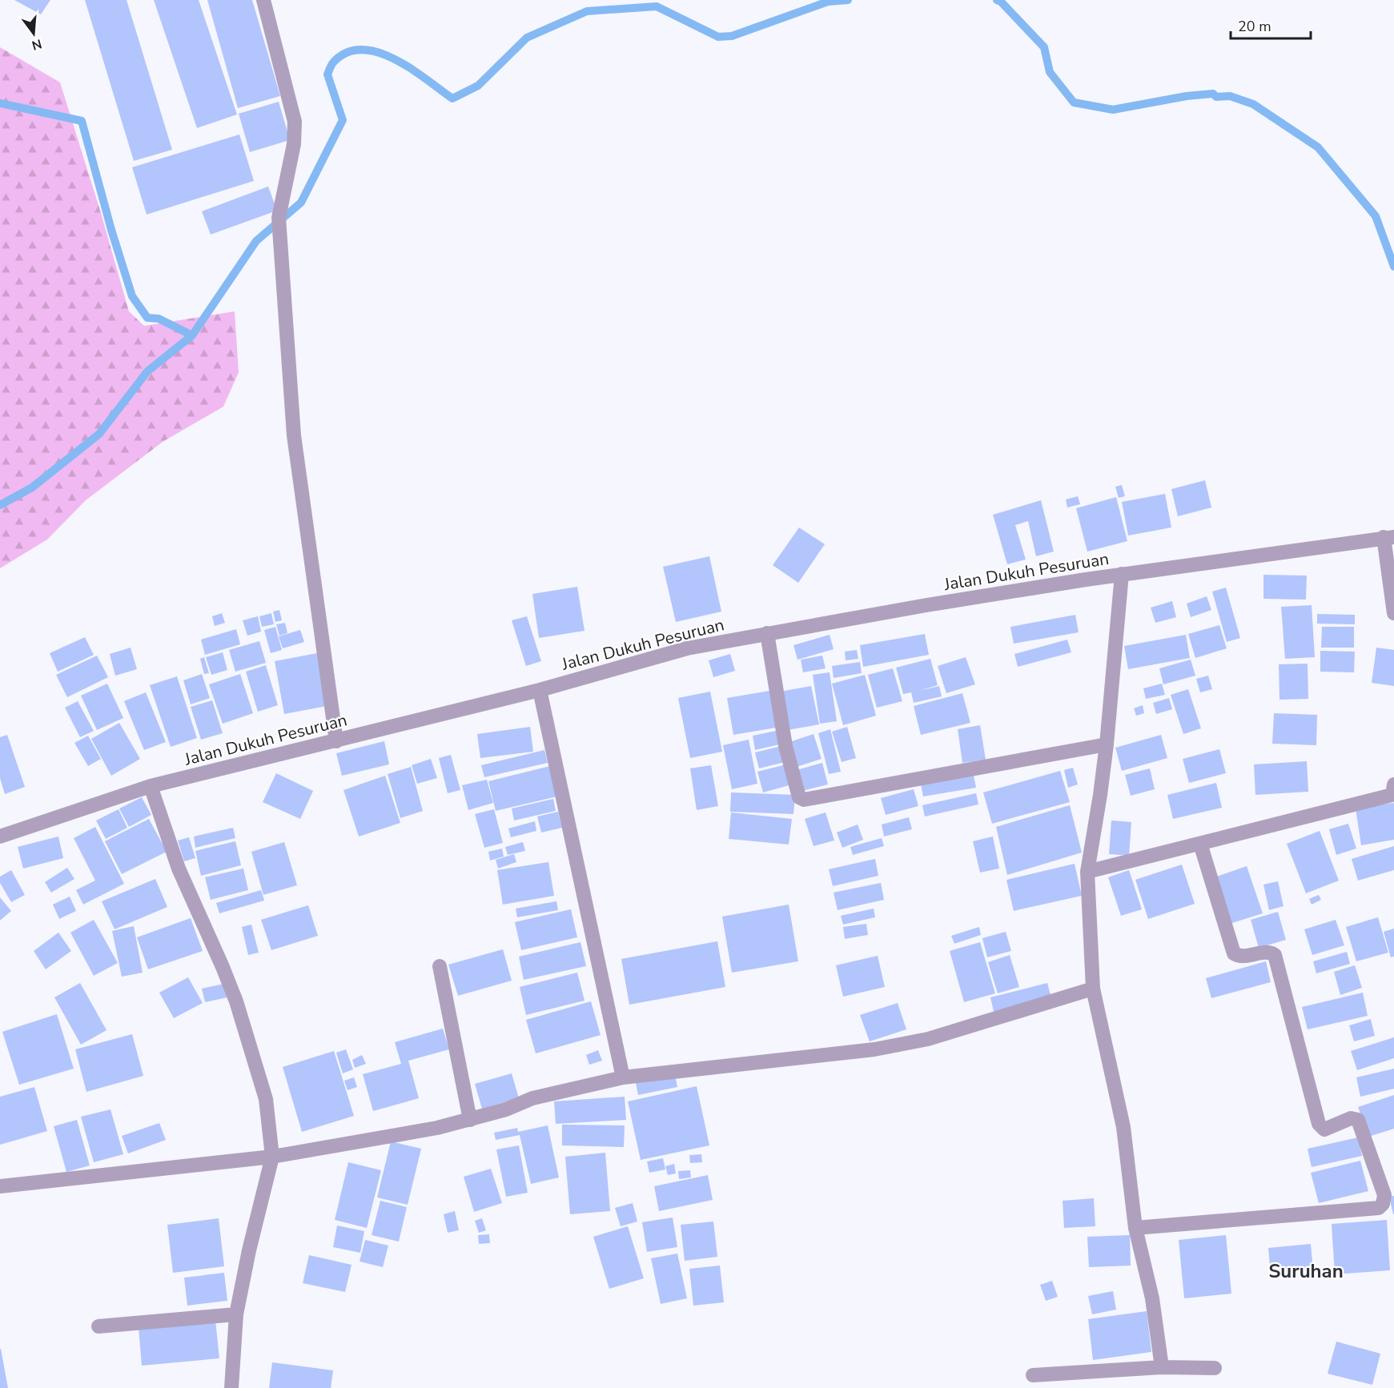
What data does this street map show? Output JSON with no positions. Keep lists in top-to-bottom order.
{
  "streets": {
    "street": ["Jalan Dukuh Pesuruan"]
  },
  "districts": ["Suruhan"],
  "scale_bar": "20 m",
  "north": "bottom"
}
